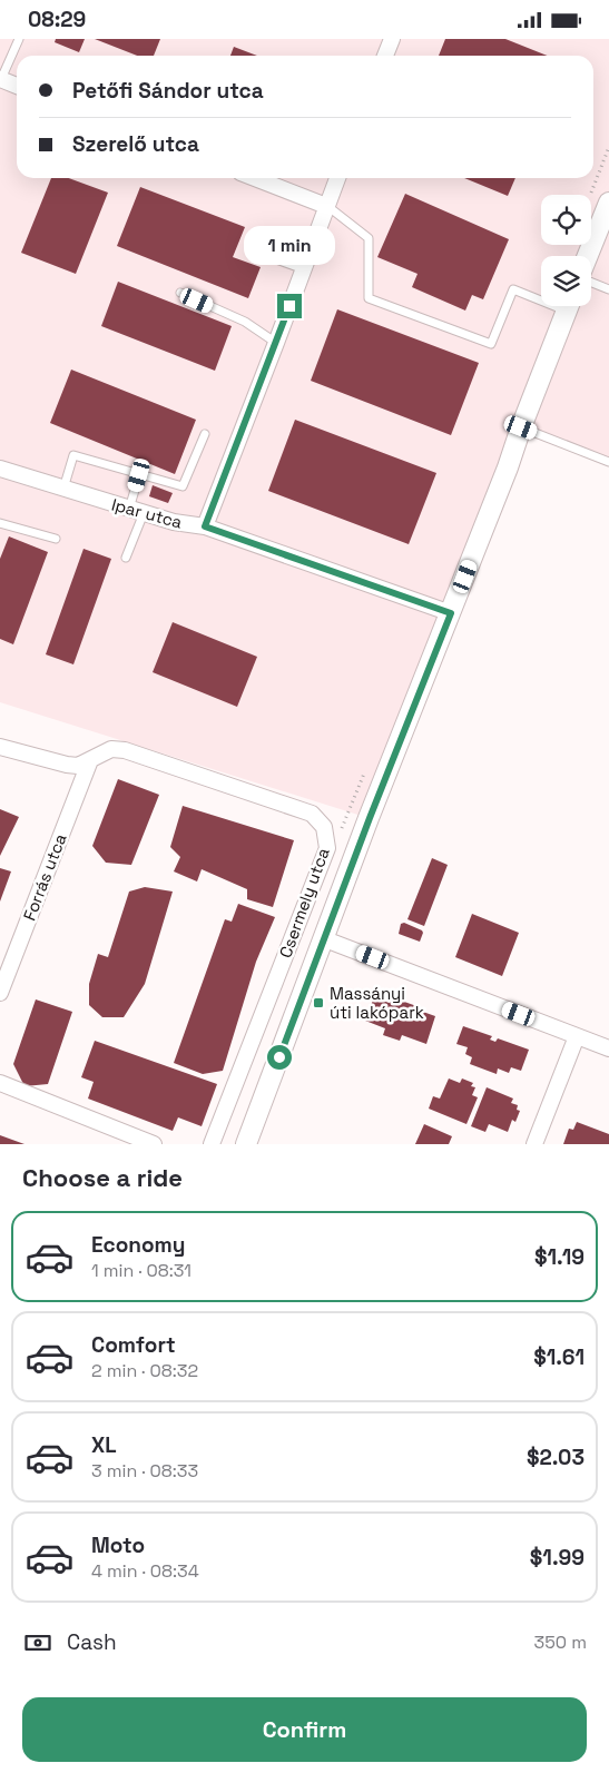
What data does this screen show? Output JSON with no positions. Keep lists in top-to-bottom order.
{
  "streets": {
    "street": ["Ipar utca", "Forrás utca", "Csermely utca"]
  },
  "crossings": [
    ["Forrás utca", "Csermely utca"]
  ],
  "places": {
    "transit": ["Massányi úti lakópark"]
  },
  "page": {
    "status": "08:29",
    "banner": ["Petőfi Sándor utca", "Szerelő utca"],
    "bubble": "1 min",
    "heading": "Choose a ride",
    "list": [
      {
        "name": "Economy",
        "note": "1 min · 08:31",
        "value": "$1.19"
      },
      {
        "name": "Comfort",
        "note": "2 min · 08:32",
        "value": "$1.61"
      },
      {
        "name": "XL",
        "note": "3 min · 08:33",
        "value": "$2.03"
      },
      {
        "name": "Moto",
        "note": "4 min · 08:34",
        "value": "$1.99"
      }
    ],
    "pay": ["Cash", "350 m"],
    "buttons": "Confirm"
  }
}
